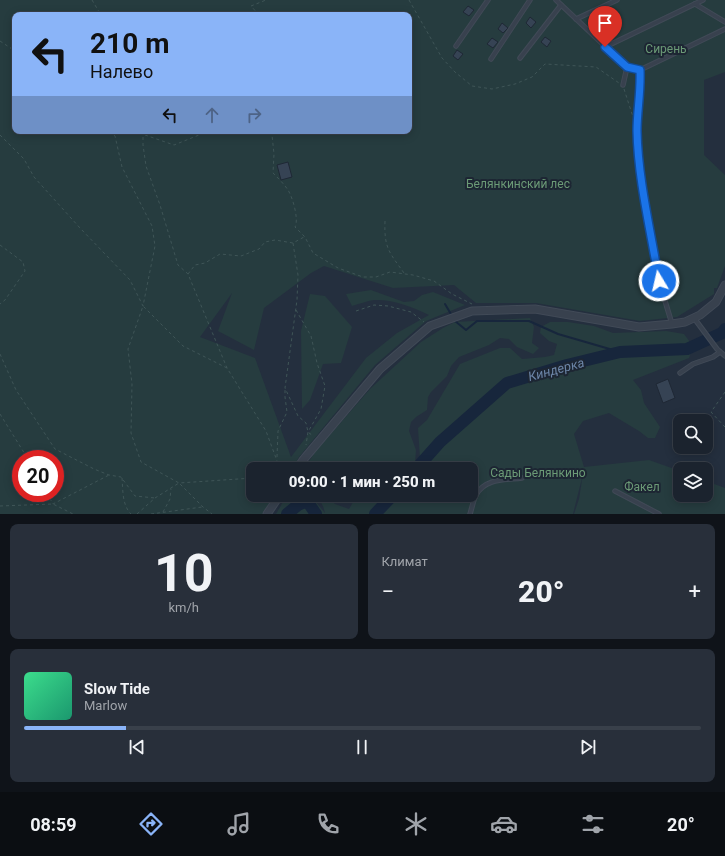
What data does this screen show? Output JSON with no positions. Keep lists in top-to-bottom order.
{
  "water": ["Киндерка"],
  "parks": [
    "Сирень",
    "Белянкинский лес",
    "Сады Белянкино",
    "Факел"
  ],
  "page": {
    "turn": ["210 m", "Налево"],
    "limit": "20",
    "trip": "09:00 · 1 мин · 250 m",
    "tile": [
      ["10", "km/h"],
      "Климат"
    ],
    "heat": ["−", "20°", "+"],
    "song": ["Slow Tide", "Marlow"],
    "tabs": ["08:59", "20°"]
  }
}
